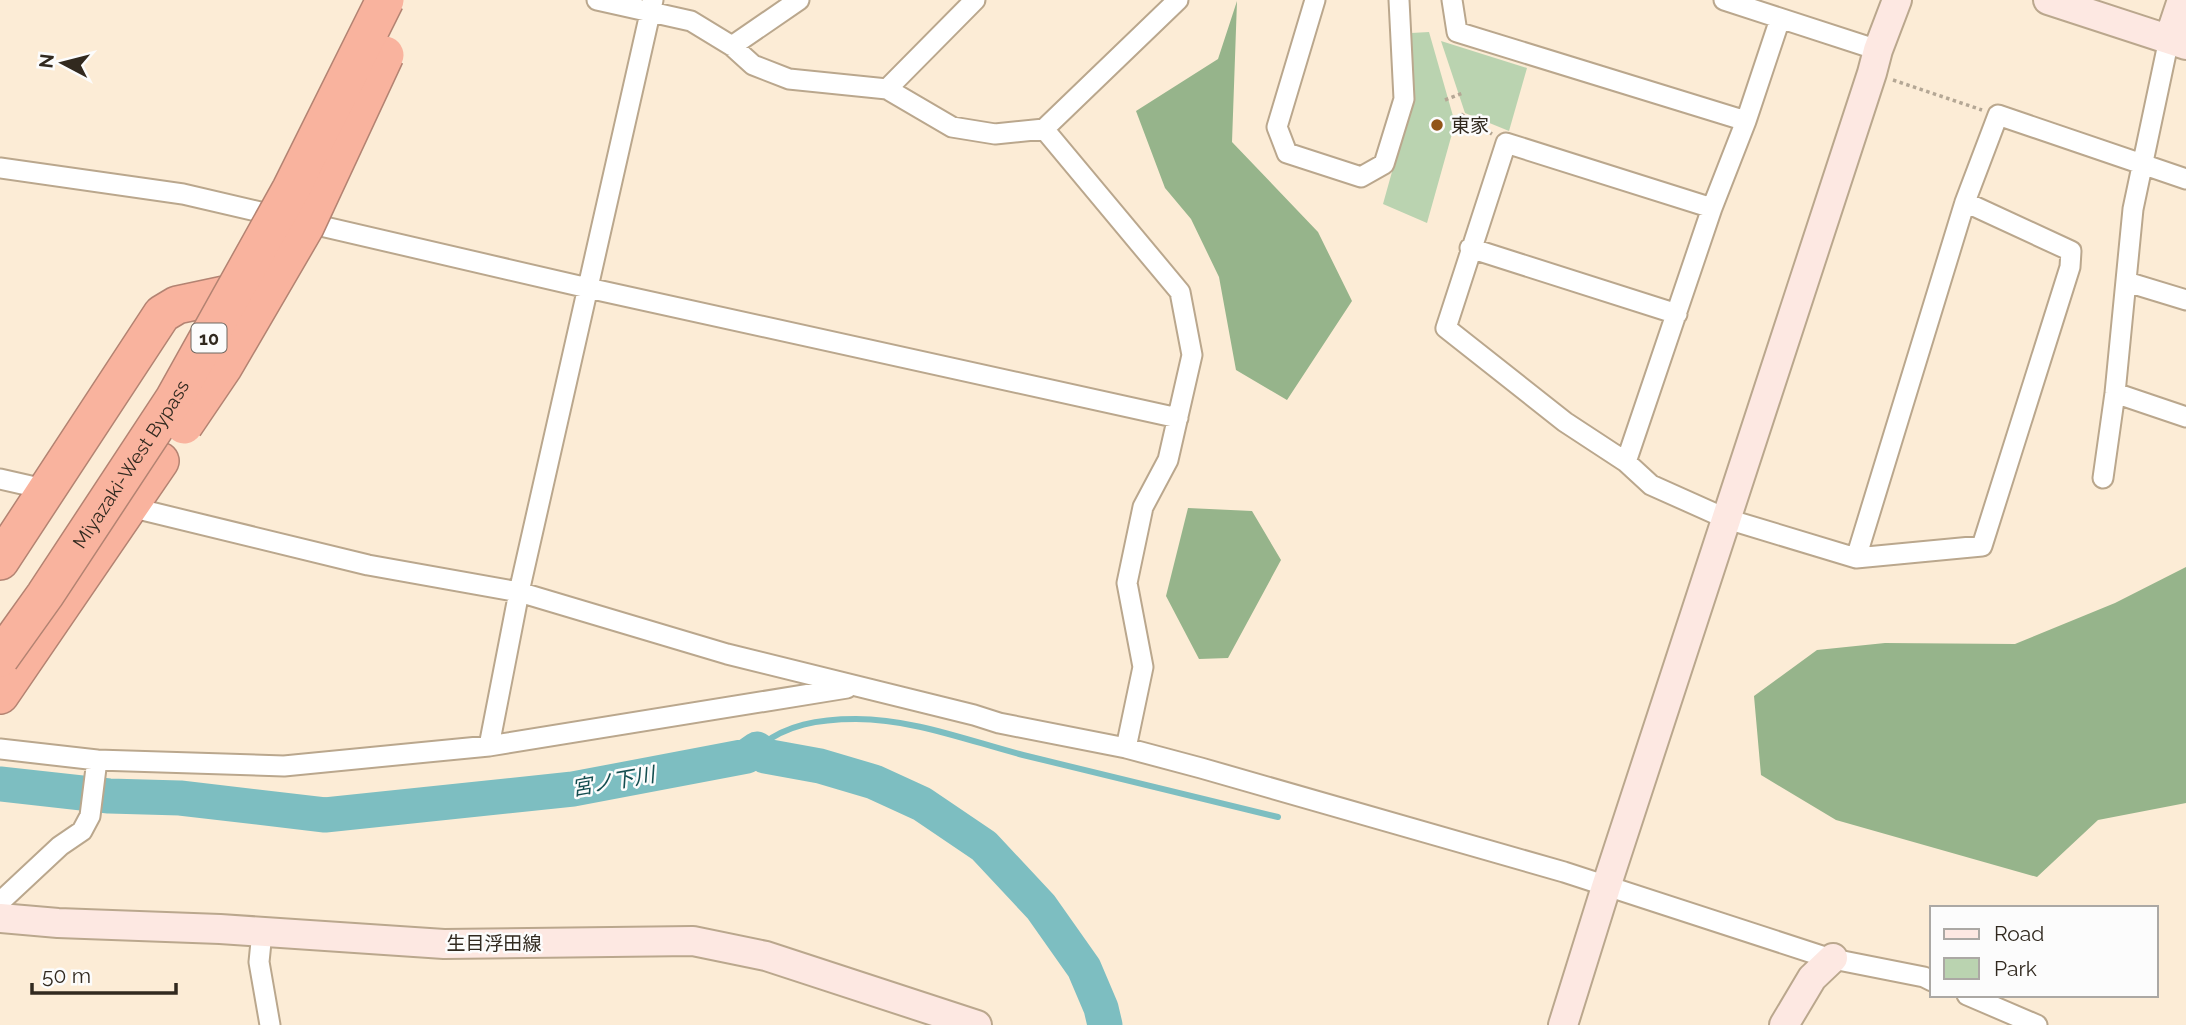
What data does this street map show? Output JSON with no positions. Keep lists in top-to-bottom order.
{
  "streets": {
    "highway": ["10", "Miyazaki-West Bypass"],
    "street": ["生目浮田線"]
  },
  "water": ["宮ノ下川"],
  "places": ["東家"],
  "legend": ["Road", "Park"],
  "scale_bar": "50 m",
  "north": "left"
}
